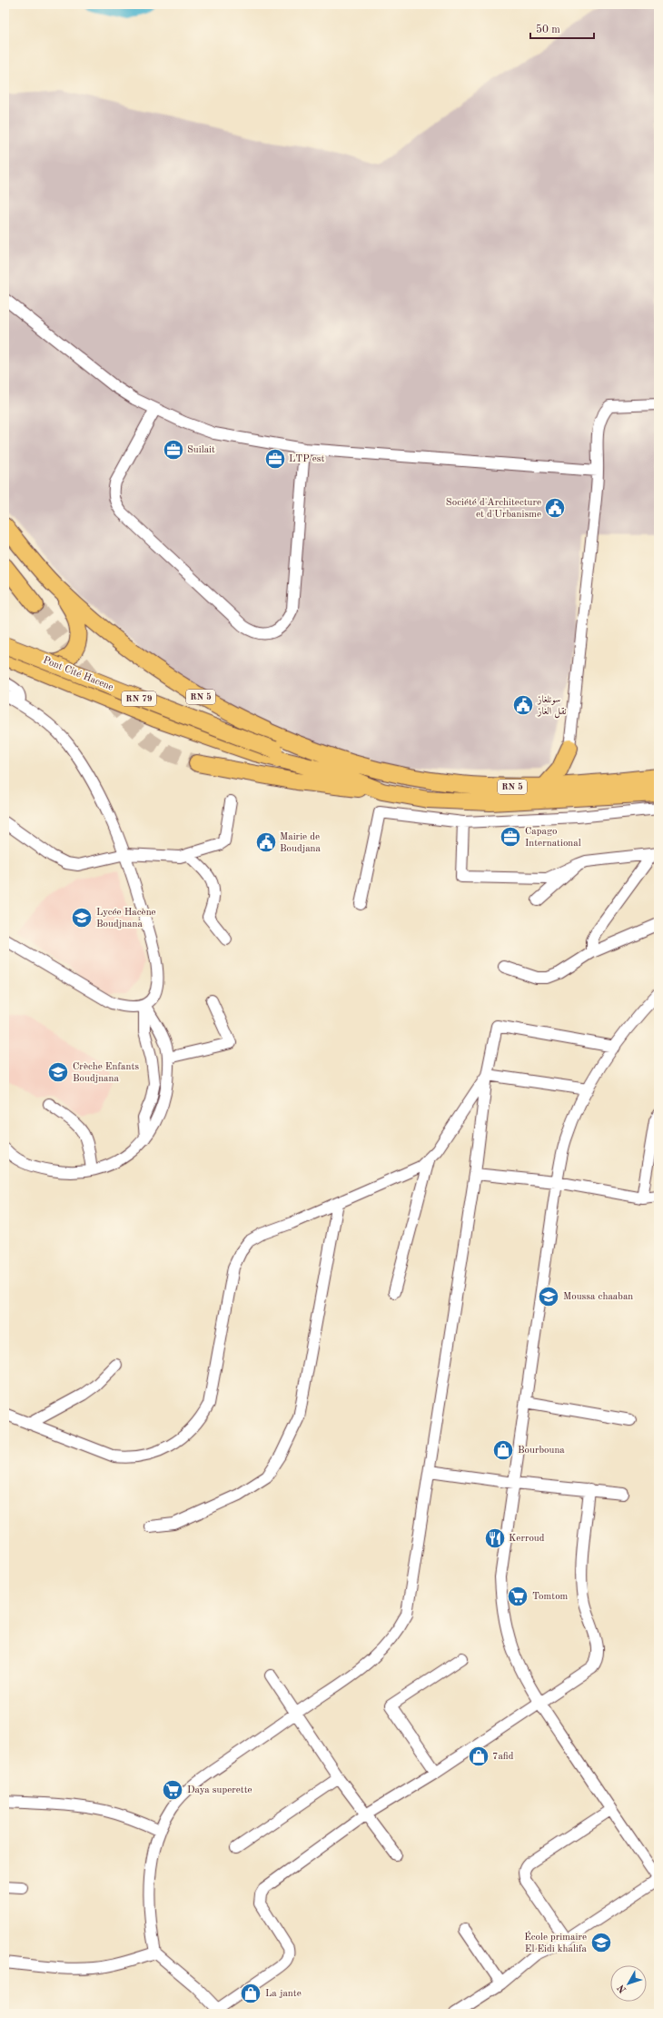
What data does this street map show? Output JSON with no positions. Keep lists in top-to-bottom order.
{
  "streets": {
    "highway": ["Pont Cité Hacene", "RN 5", "RN 79"]
  },
  "crossings": [
    ["Pont Cité Hacene", "RN 79"],
    ["RN 5", "RN 79"]
  ],
  "places": {
    "office": ["Suilait", "LTP est", "Capago International"],
    "public building": ["Société d'Architecture et d'Urbanisme", "سونلغاز نقل الغاز", "Mairie de Boudjana"],
    "school or university": [
      "Lycée Hacène Boudjnana",
      "Crèche Enfants Boudjnana",
      "Moussa chaaban",
      "École primaire El Eidi khalifa"
    ],
    "shop": ["Bourbouna", "7afid", "La jante"],
    "restaurant": ["Kerroud"],
    "supermarket": ["Tomtom", "Daya superette"]
  },
  "scale_bar": "50 m",
  "north": "bottom left"
}
